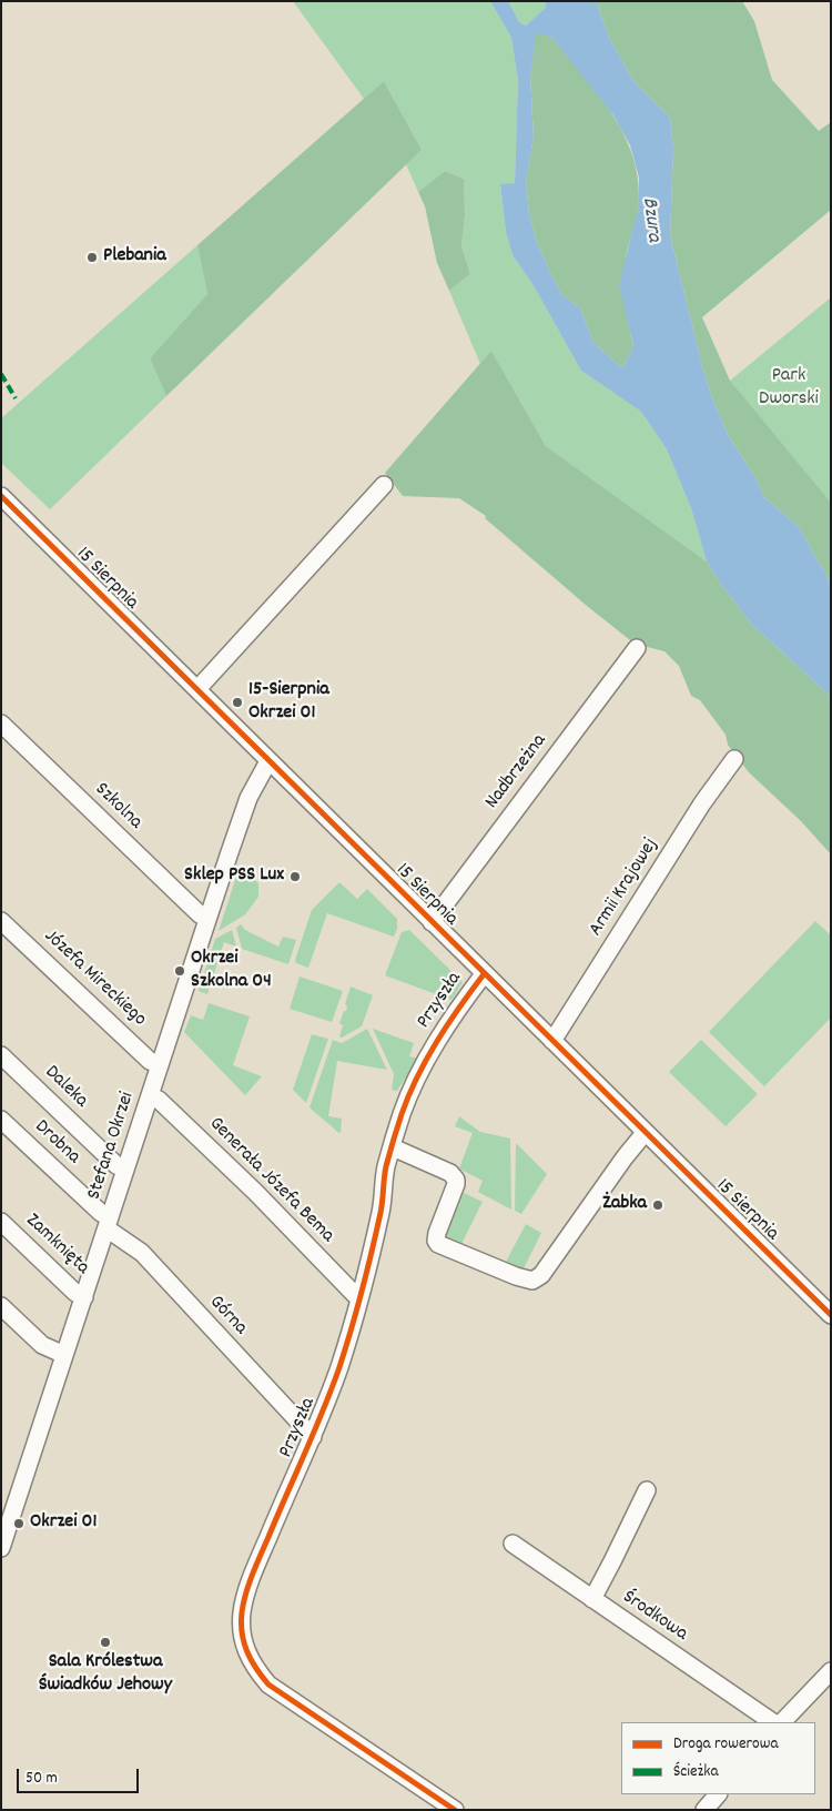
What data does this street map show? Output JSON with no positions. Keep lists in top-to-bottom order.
{
  "streets": {
    "street": [
      "15 Sierpnia",
      "Nadbrzeżna",
      "Szkolna",
      "Armii Krajowej",
      "Józefa Mireckiego",
      "Przyszła",
      "Daleka",
      "Drobna",
      "Stefana Okrzei",
      "Generała Józefa Bema",
      "Zamknięta",
      "Górna",
      "Środkowa"
    ]
  },
  "crossings": [
    ["15 Sierpnia", "Nadbrzeżna"],
    ["15 Sierpnia", "Armii Krajowej"],
    ["15 Sierpnia", "Przyszła"],
    ["15 Sierpnia", "Stefana Okrzei"],
    ["Szkolna", "Stefana Okrzei"],
    ["Józefa Mireckiego", "Stefana Okrzei"],
    ["Przyszła", "Generała Józefa Bema"],
    ["Przyszła", "Górna"],
    ["Daleka", "Stefana Okrzei"],
    ["Drobna", "Stefana Okrzei"],
    ["Drobna", "Górna"],
    ["Stefana Okrzei", "Generała Józefa Bema"],
    ["Stefana Okrzei", "Zamknięta"],
    ["Stefana Okrzei", "Górna"]
  ],
  "water": ["Bzura"],
  "parks": ["Park Dworski"],
  "places": [
    "Plebania",
    "15-Sierpnia Okrzei 01",
    "Sklep PSS Lux",
    "Okrzei Szkolna 04",
    "Żabka",
    "Okrzei 01",
    "Sala Królestwa Świadków Jehowy"
  ],
  "legend": ["Droga rowerowa", "Ścieżka"],
  "scale_bar": "50 m"
}
